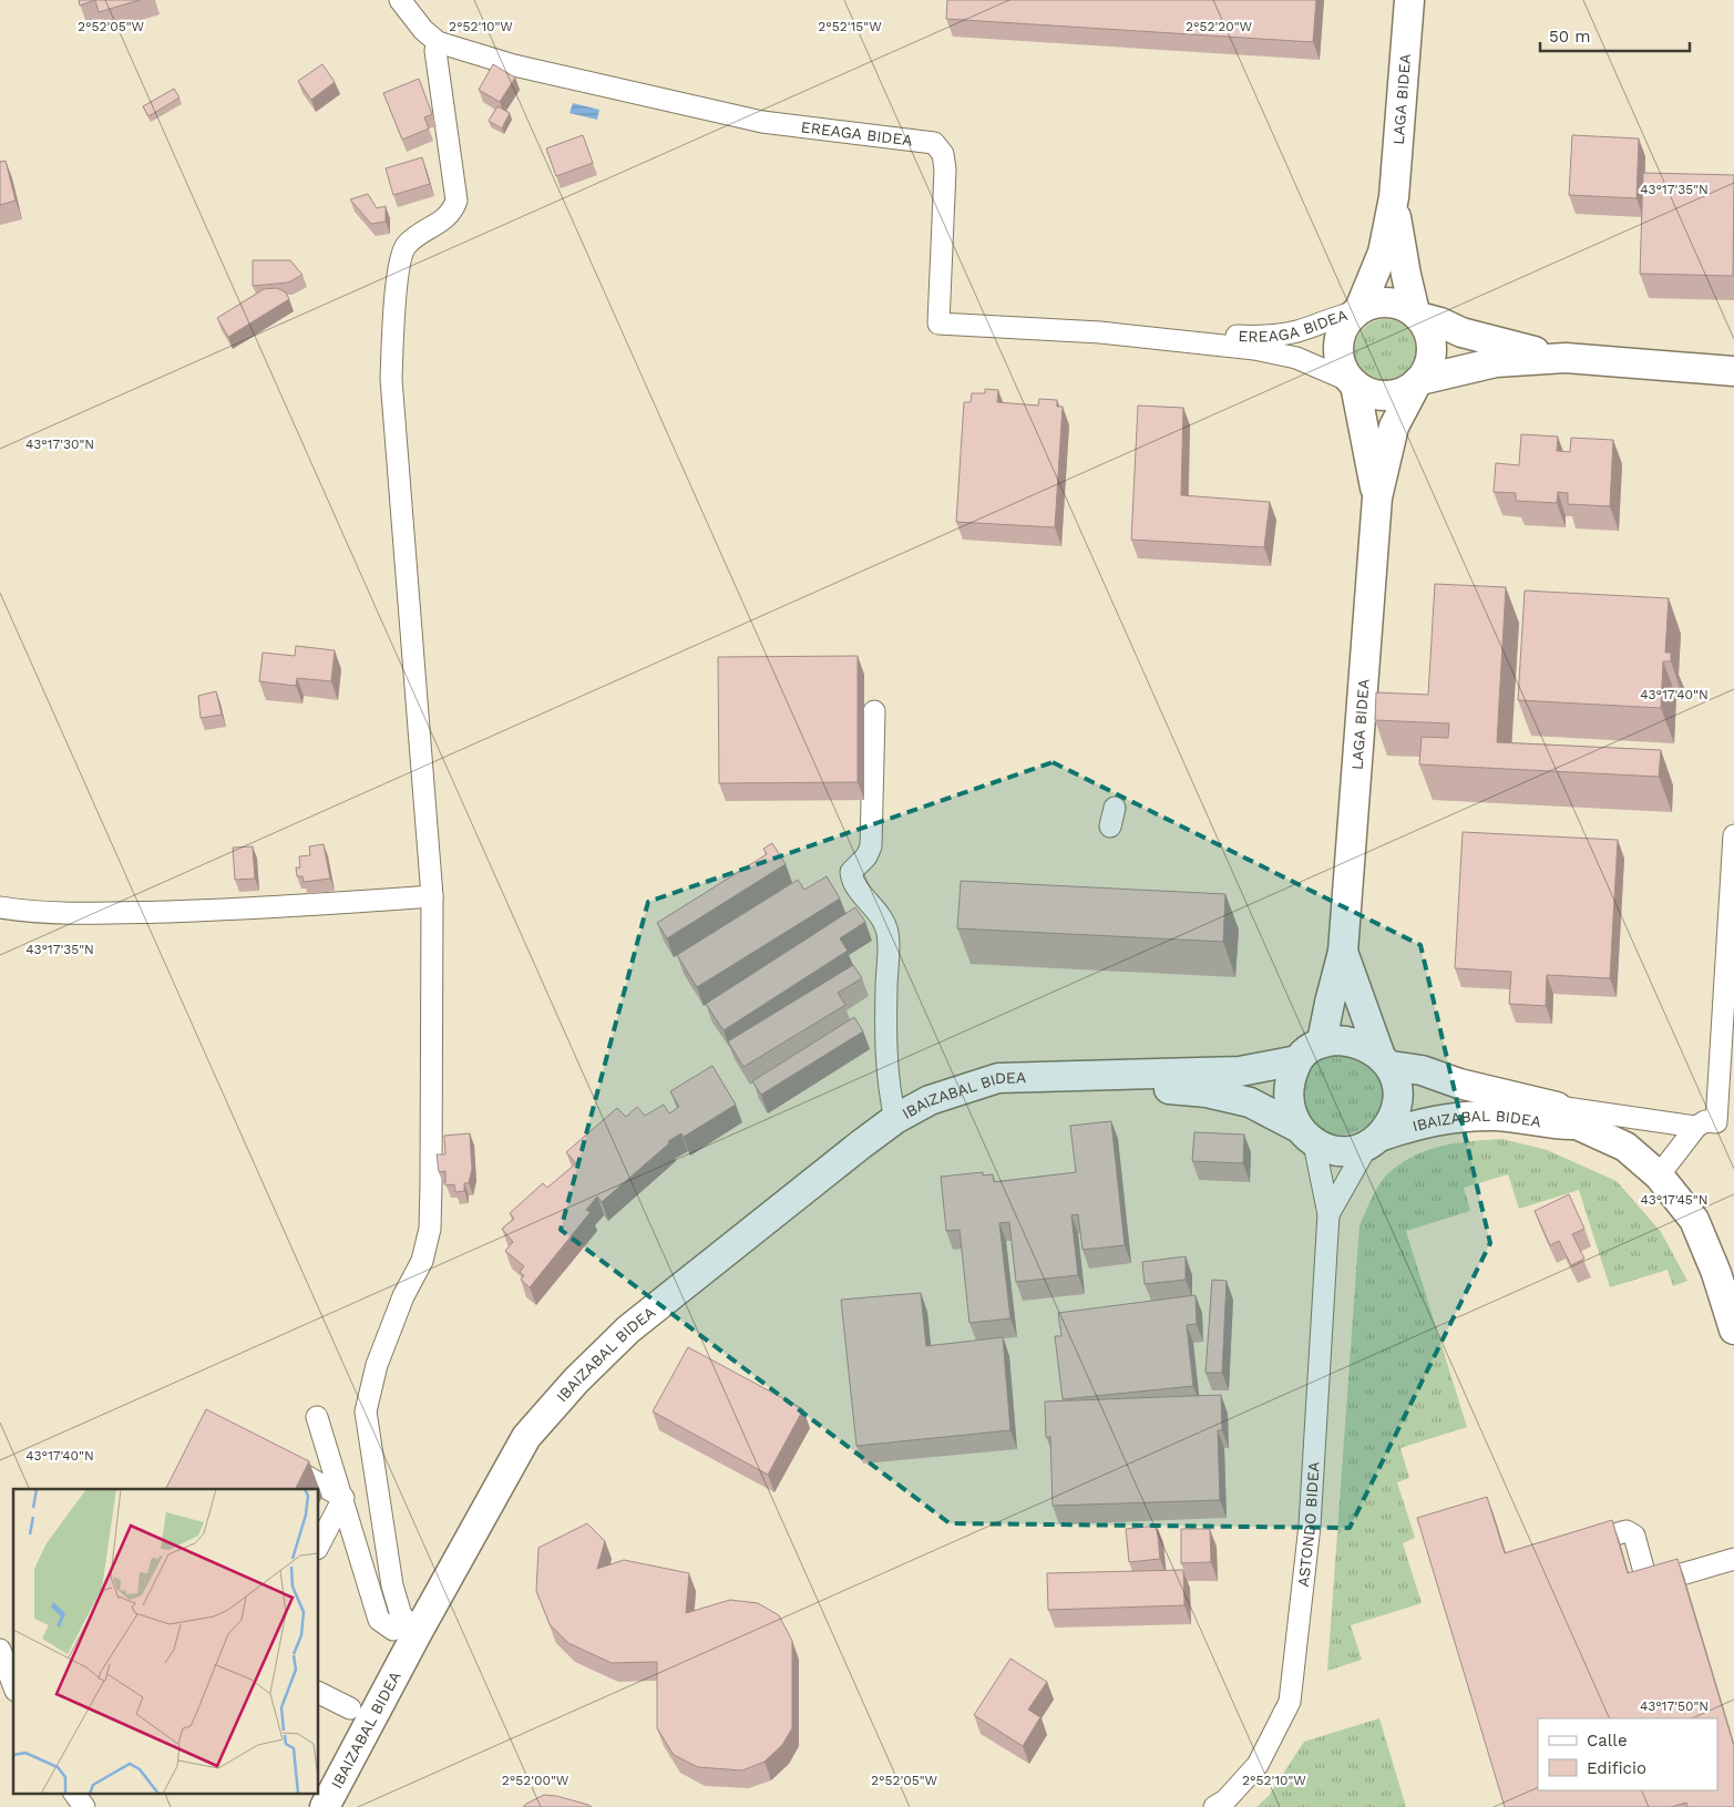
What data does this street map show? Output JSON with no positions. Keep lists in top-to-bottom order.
{
  "streets": {
    "street": [
      "LAGA BIDEA",
      "EREAGA BIDEA",
      "IBAIZABAL BIDEA",
      "ASTONDO BIDEA"
    ]
  },
  "crossings": [
    ["LAGA BIDEA", "EREAGA BIDEA"],
    ["LAGA BIDEA", "IBAIZABAL BIDEA"],
    ["LAGA BIDEA", "ASTONDO BIDEA"],
    ["IBAIZABAL BIDEA", "ASTONDO BIDEA"]
  ],
  "legend": ["Calle", "Edificio"],
  "scale_bar": "50 m",
  "coordinates": [
    "2°52'05\"W",
    "2°52'10\"W",
    "2°52'15\"W",
    "2°52'20\"W",
    "43°17'35\"N",
    "43°17'30\"N",
    "43°17'40\"N",
    "43°17'45\"N",
    "43°17'50\"N",
    "2°52'00\"W"
  ]
}
